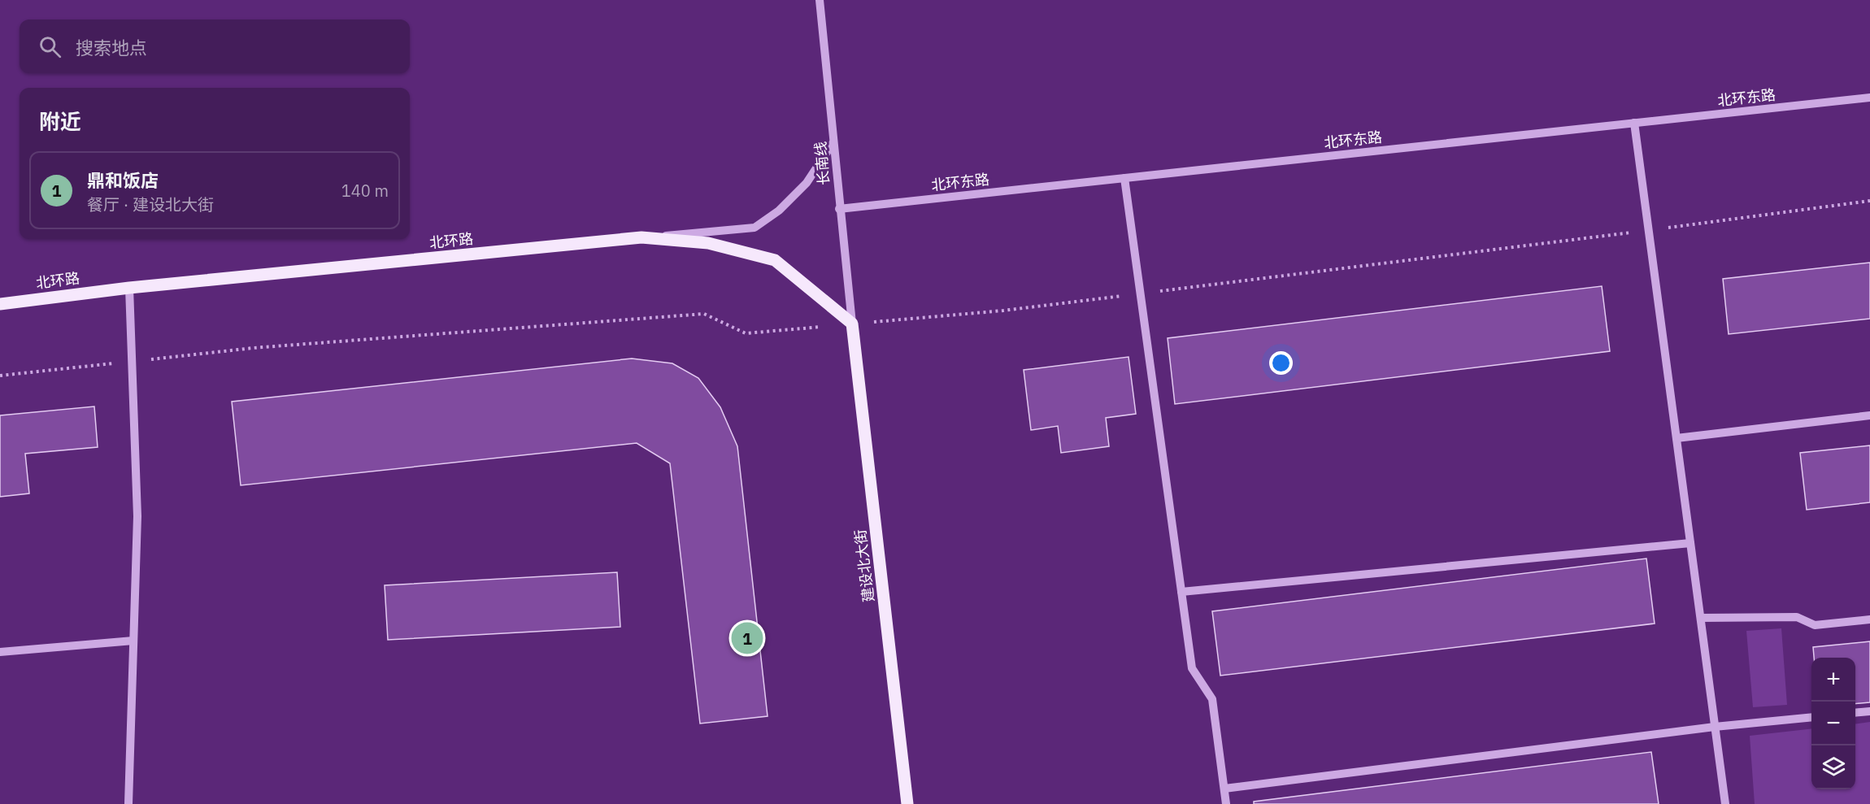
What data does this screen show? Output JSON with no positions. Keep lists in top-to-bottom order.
{
  "streets": {
    "main road": ["北环路", "建设北大街"],
    "street": ["北环东路", "长南线"]
  },
  "crossings": [
    ["北环东路", "长南线"],
    ["长南线", "北环路"],
    ["长南线", "建设北大街"],
    ["北环路", "建设北大街"]
  ],
  "page": {
    "search": "搜索地点",
    "heading": "附近",
    "list": [
      {
        "mark": "1",
        "name": "鼎和饭店",
        "note": "餐厅 · 建设北大街",
        "value": "140 m"
      }
    ],
    "pins": "1",
    "map_buttons": ["+", "−"]
  }
}
